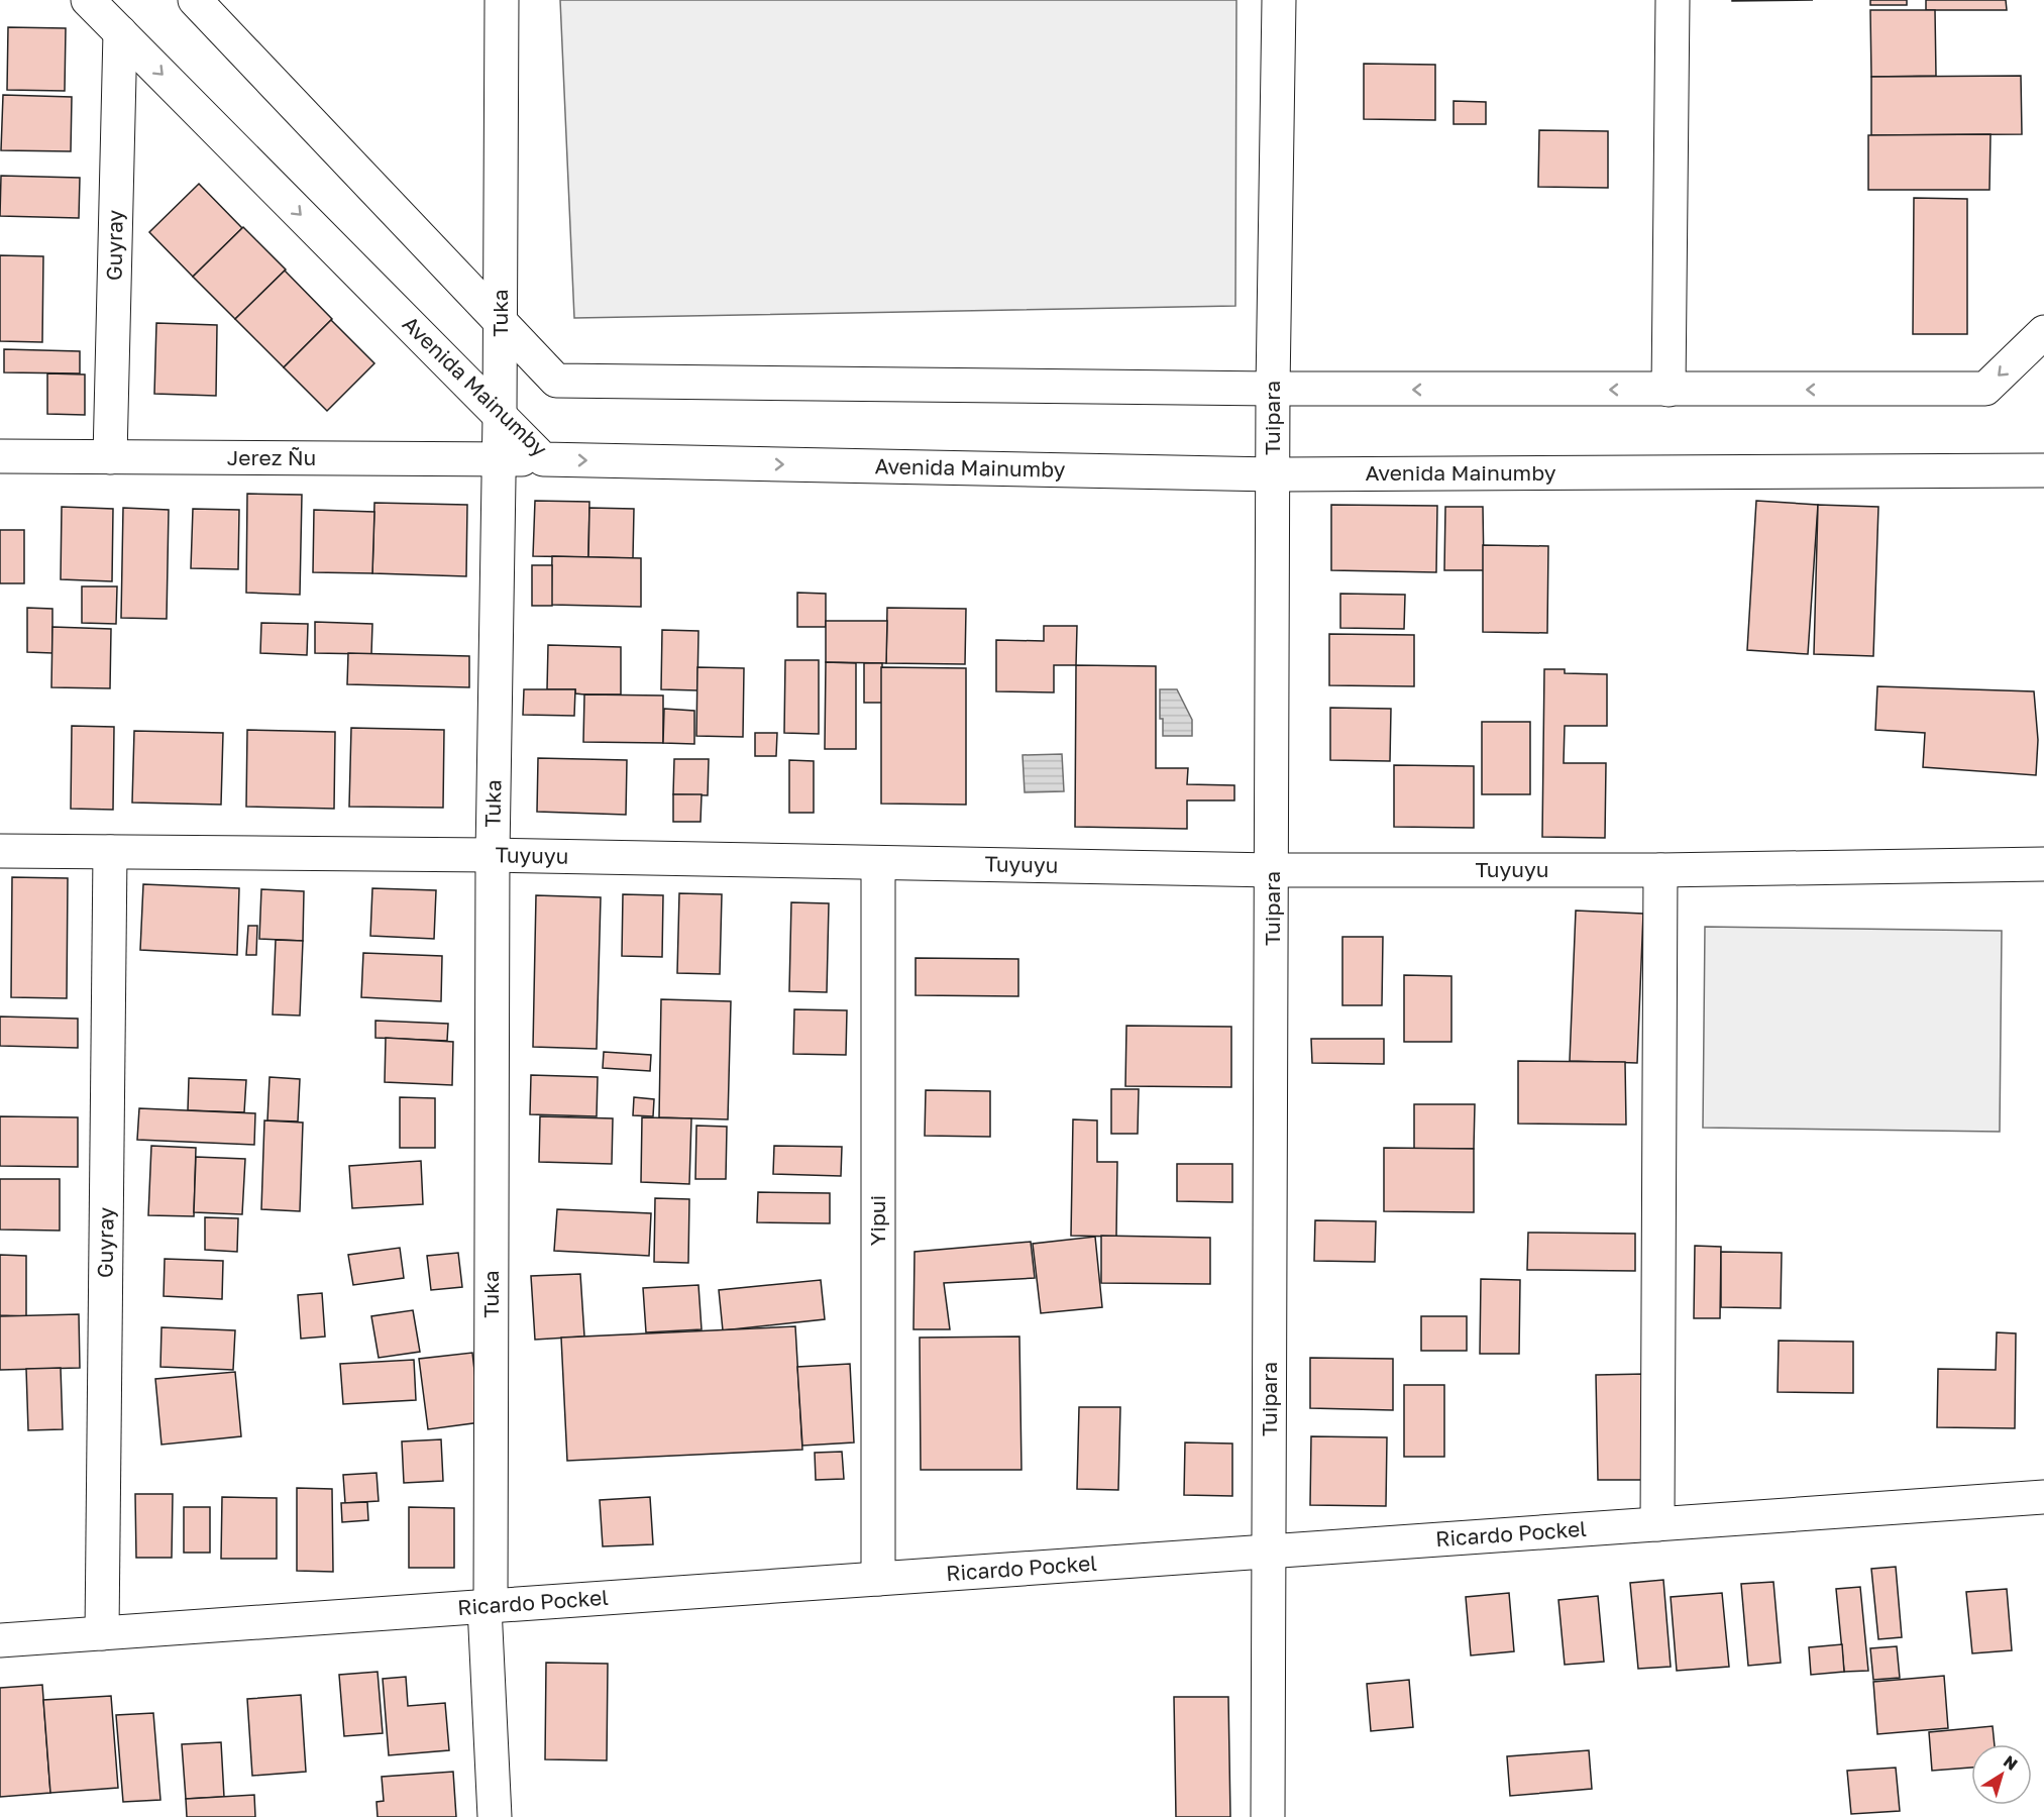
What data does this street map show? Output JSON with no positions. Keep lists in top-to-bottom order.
{
  "streets": {
    "street": [
      "Guyray",
      "Tuka",
      "Avenida Mainumby",
      "Tuipara",
      "Jerez Ñu",
      "Tuyuyu",
      "Yipui",
      "Ricardo Pockel"
    ]
  },
  "crossings": [
    ["Guyray", "Avenida Mainumby"],
    ["Guyray", "Jerez Ñu"],
    ["Guyray", "Tuyuyu"],
    ["Guyray", "Ricardo Pockel"],
    ["Tuka", "Avenida Mainumby"],
    ["Tuka", "Jerez Ñu"],
    ["Tuka", "Tuyuyu"],
    ["Tuka", "Ricardo Pockel"],
    ["Avenida Mainumby", "Tuipara"],
    ["Avenida Mainumby", "Jerez Ñu"],
    ["Tuipara", "Tuyuyu"],
    ["Tuipara", "Ricardo Pockel"],
    ["Tuyuyu", "Yipui"],
    ["Yipui", "Ricardo Pockel"]
  ],
  "north": "top right"
}
